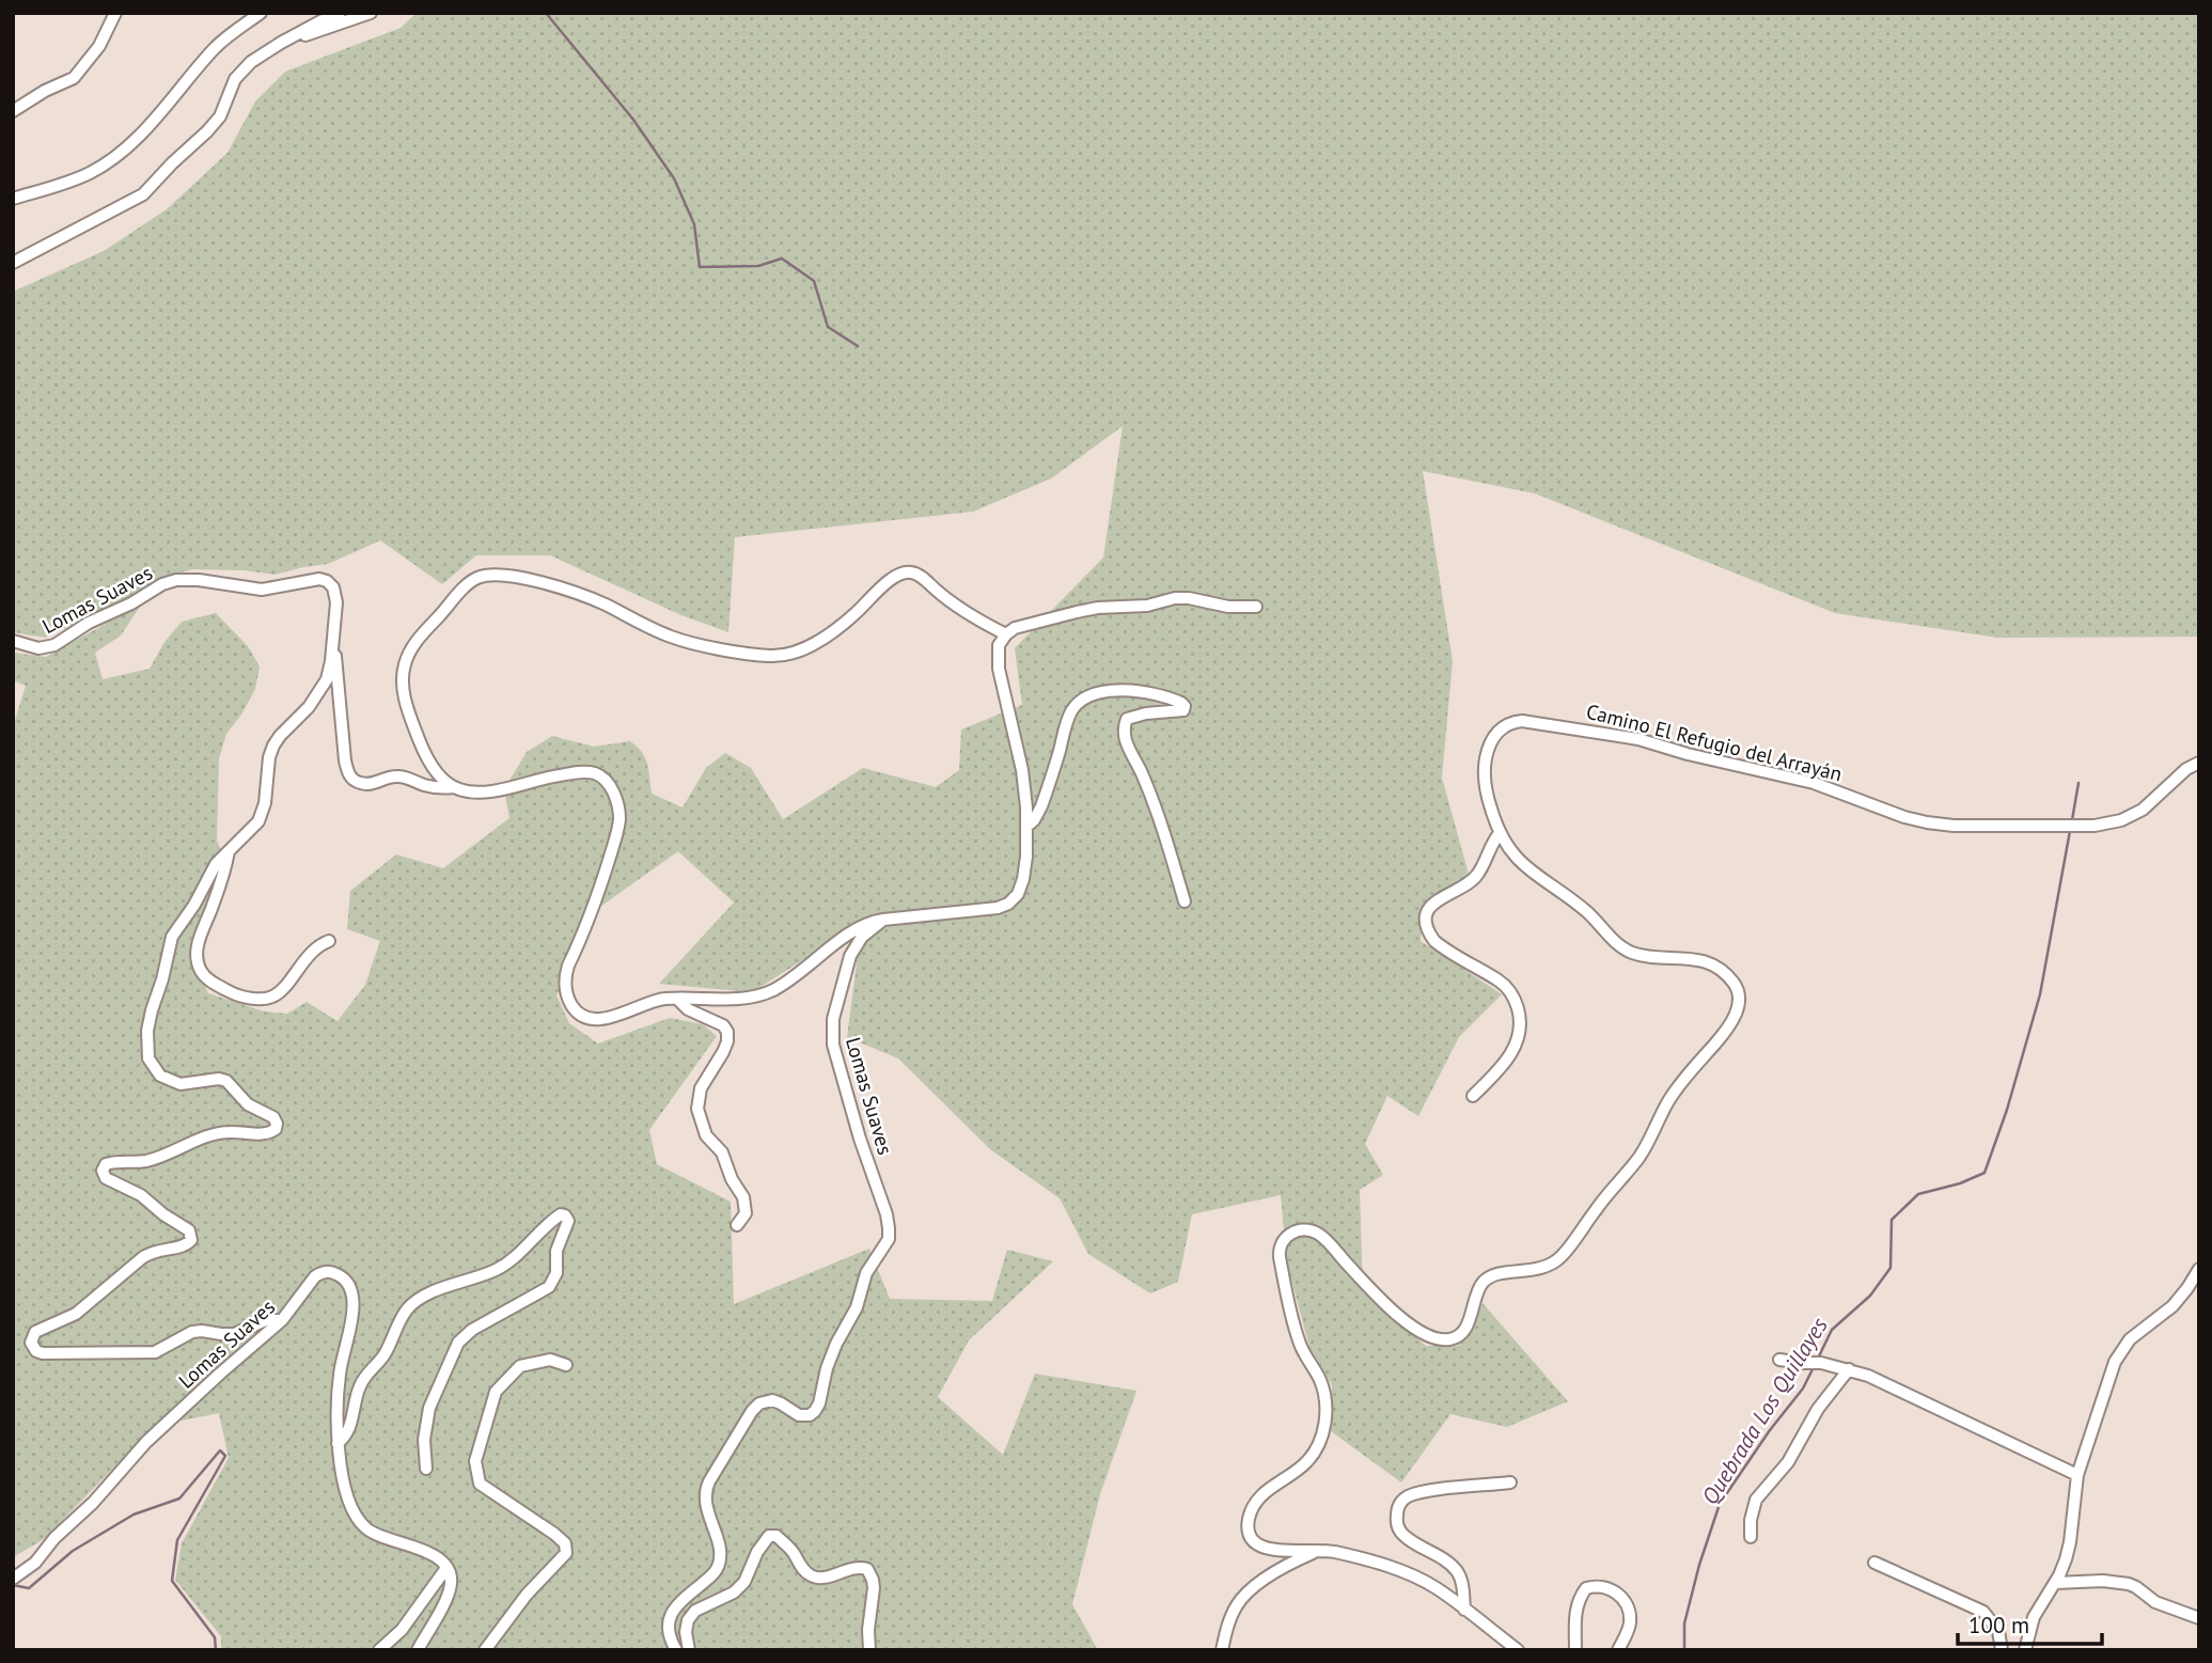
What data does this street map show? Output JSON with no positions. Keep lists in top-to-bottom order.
{
  "streets": {
    "street": ["Lomas Suaves", "Camino El Refugio del Arrayán"]
  },
  "water": ["Quebrada Los Quillayes"],
  "scale_bar": "100 m"
}
